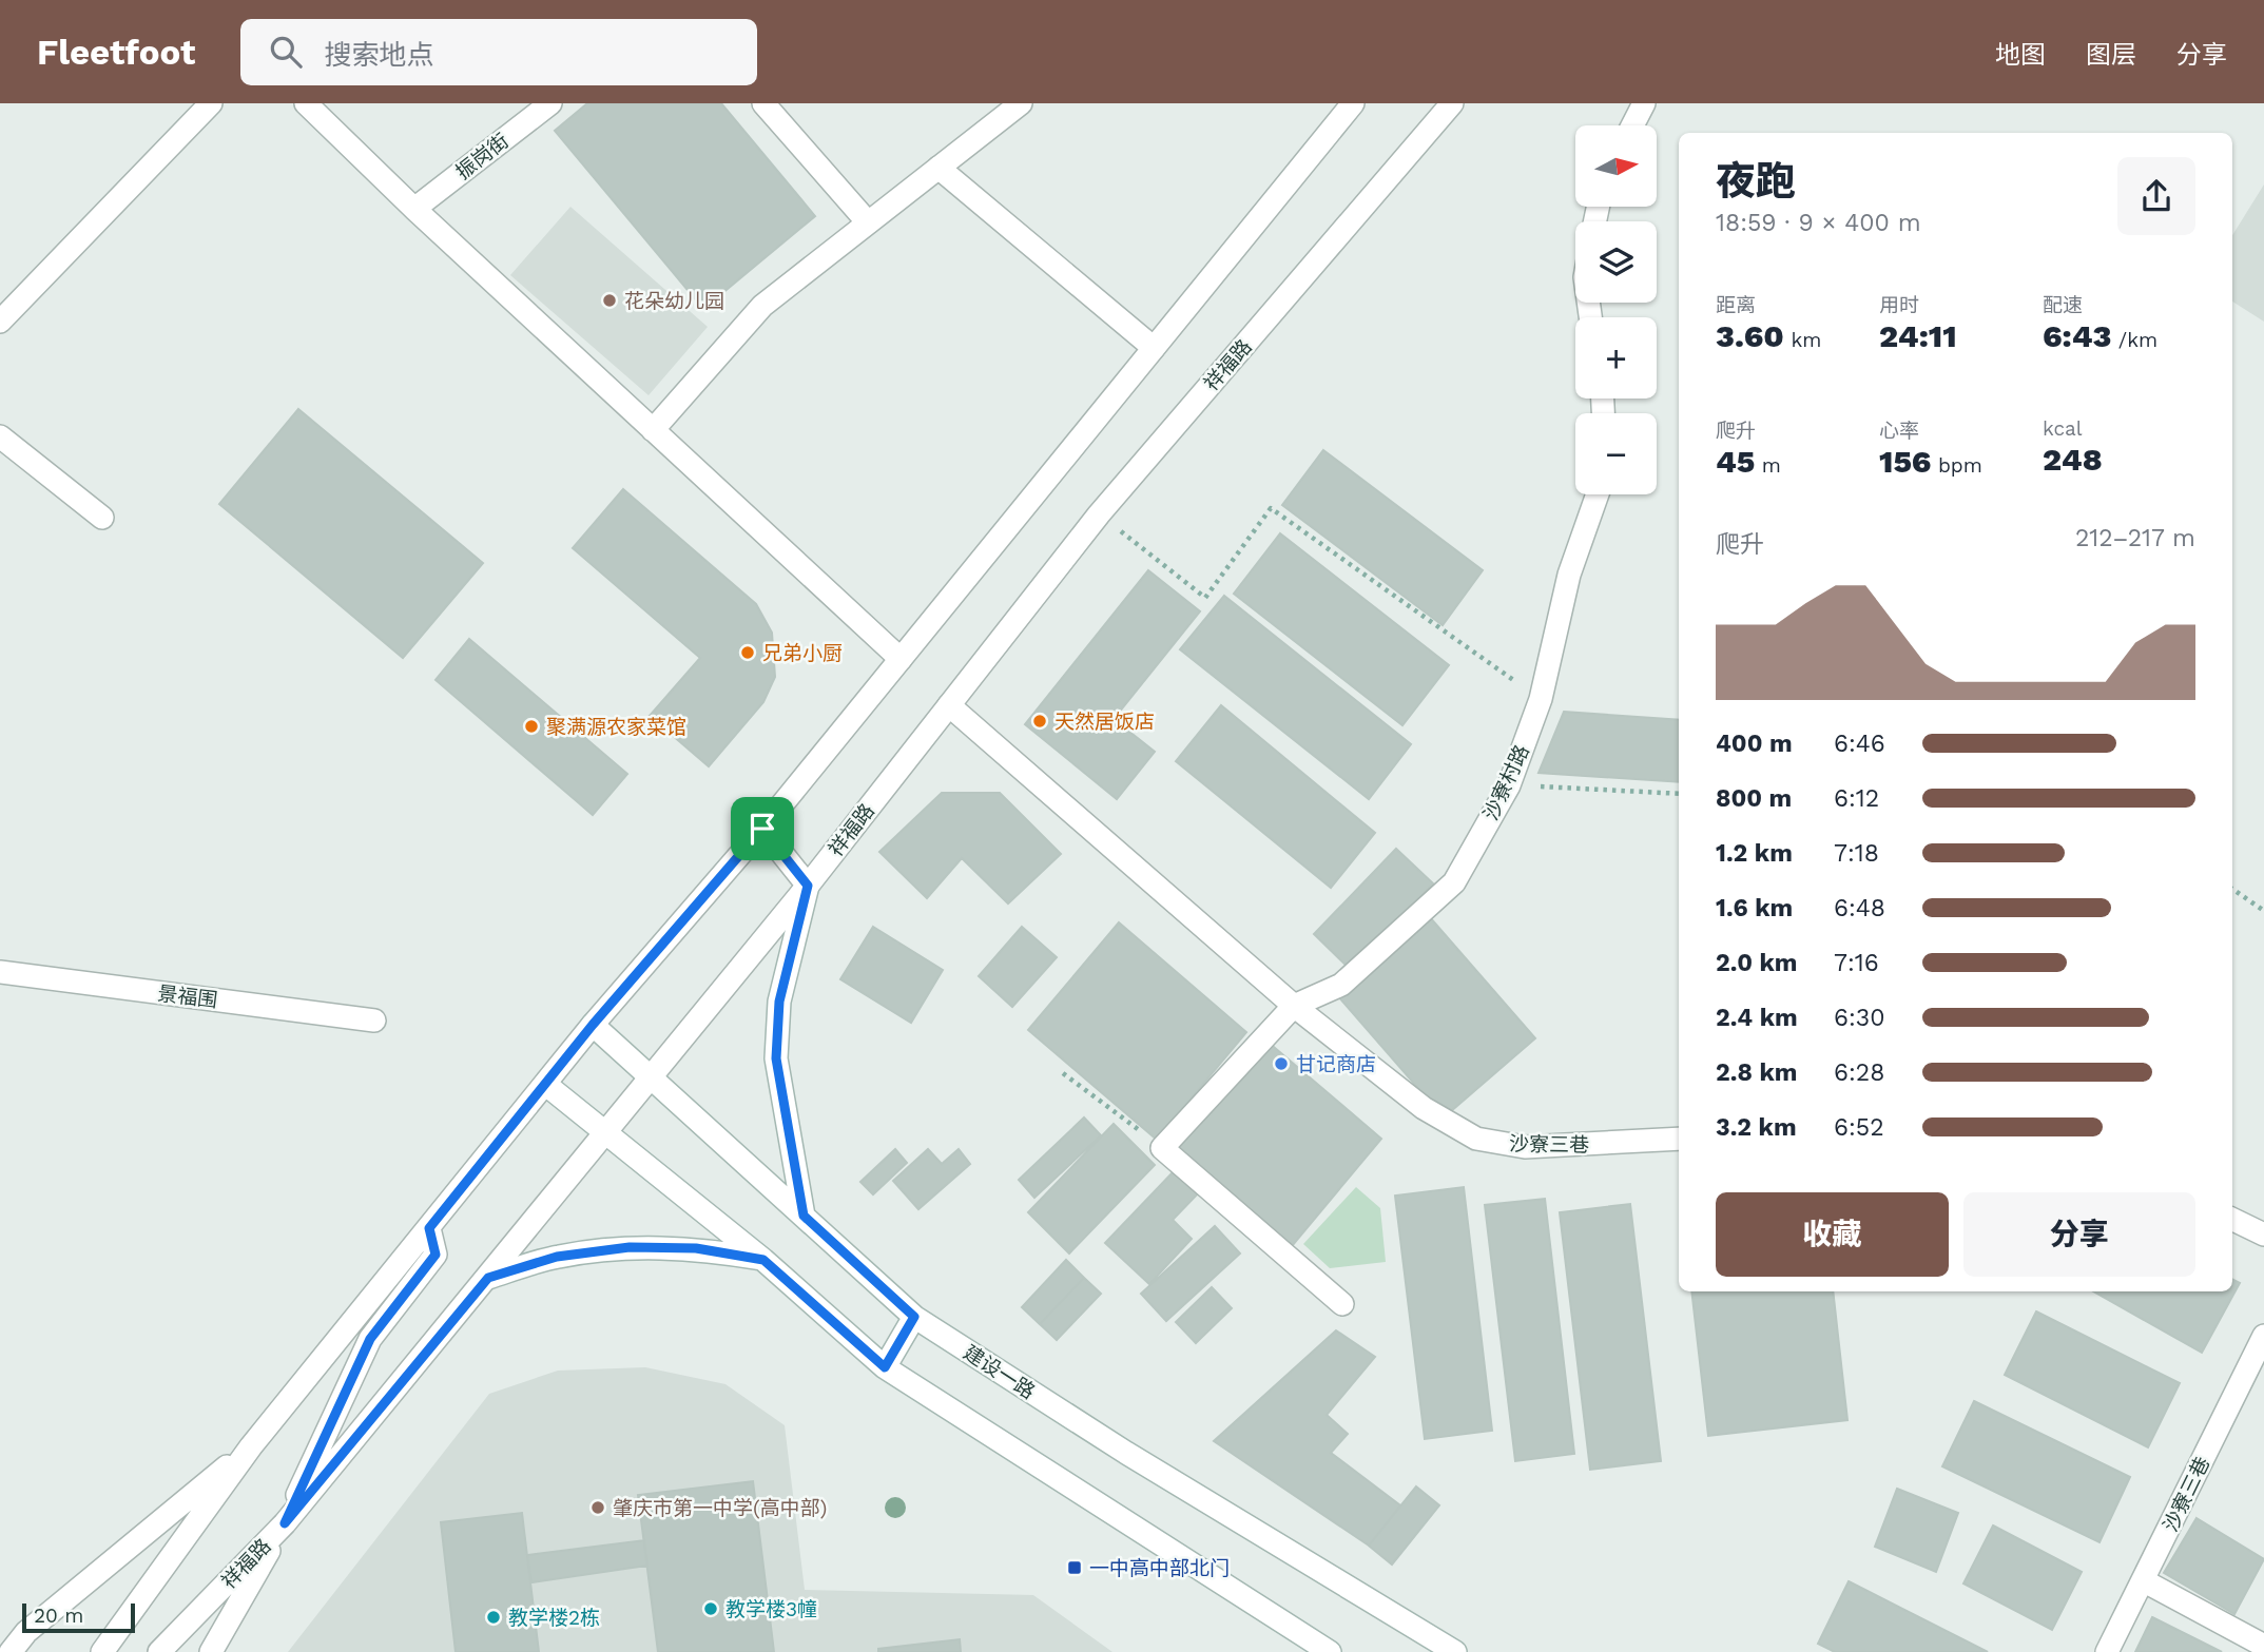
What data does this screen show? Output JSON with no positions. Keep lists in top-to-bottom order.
{
  "streets": {
    "street": [
      "振岗街",
      "祥福路",
      "沙寮村路",
      "景福围",
      "沙寮三巷",
      "建设一路"
    ]
  },
  "crossings": [
    ["祥福路", "沙寮三巷"],
    ["祥福路", "建设一路"],
    ["沙寮村路", "沙寮三巷"]
  ],
  "places": {
    "other": [
      "花朵幼儿园",
      "兄弟小厨",
      "天然居饭店",
      "聚满源农家菜馆",
      "甘记商店",
      "肇庆市第一中学(高中部)",
      "教学楼3幢",
      "教学楼2栋"
    ],
    "transit": ["一中高中部北门"]
  },
  "scale_bar": "20 m",
  "north": "right",
  "page": {
    "header": "Fleetfoot",
    "search": "搜索地点",
    "nav": ["地图", "图层", "分享"],
    "map_buttons": ["+", "−"],
    "heading": ["夜跑", "18:59 · 9 × 400 m"],
    "stats": [
      ["距离", "3.60 km"],
      ["用时", "24:11"],
      ["配速", "6:43 /km"],
      ["爬升", "45 m"],
      ["心率", "156 bpm"],
      ["kcal", "248"]
    ],
    "chart": ["爬升", "212–217 m"],
    "list": [
      {
        "name": "400 m",
        "note": "6:46"
      },
      {
        "name": "800 m",
        "note": "6:12"
      },
      {
        "name": "1.2 km",
        "note": "7:18"
      },
      {
        "name": "1.6 km",
        "note": "6:48"
      },
      {
        "name": "2.0 km",
        "note": "7:16"
      },
      {
        "name": "2.4 km",
        "note": "6:30"
      },
      {
        "name": "2.8 km",
        "note": "6:28"
      },
      {
        "name": "3.2 km",
        "note": "6:52"
      }
    ],
    "buttons": ["收藏", "分享"],
    "scale": "20 m"
  }
}
